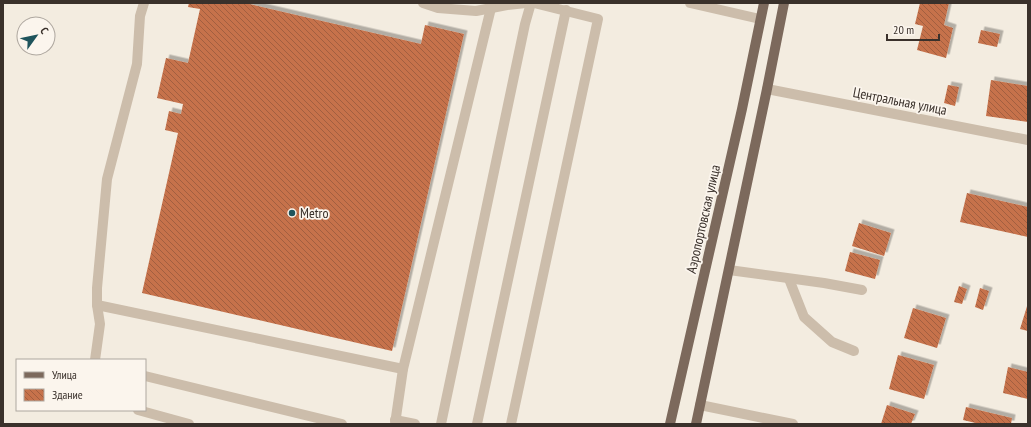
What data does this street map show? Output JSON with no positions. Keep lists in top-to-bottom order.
{
  "streets": {
    "main road": ["Аэропортовская улица"],
    "street": ["Центральная улица"]
  },
  "places": ["Metro"],
  "legend": ["Улица", "Здание"],
  "scale_bar": "20 m",
  "north": "top right"
}
